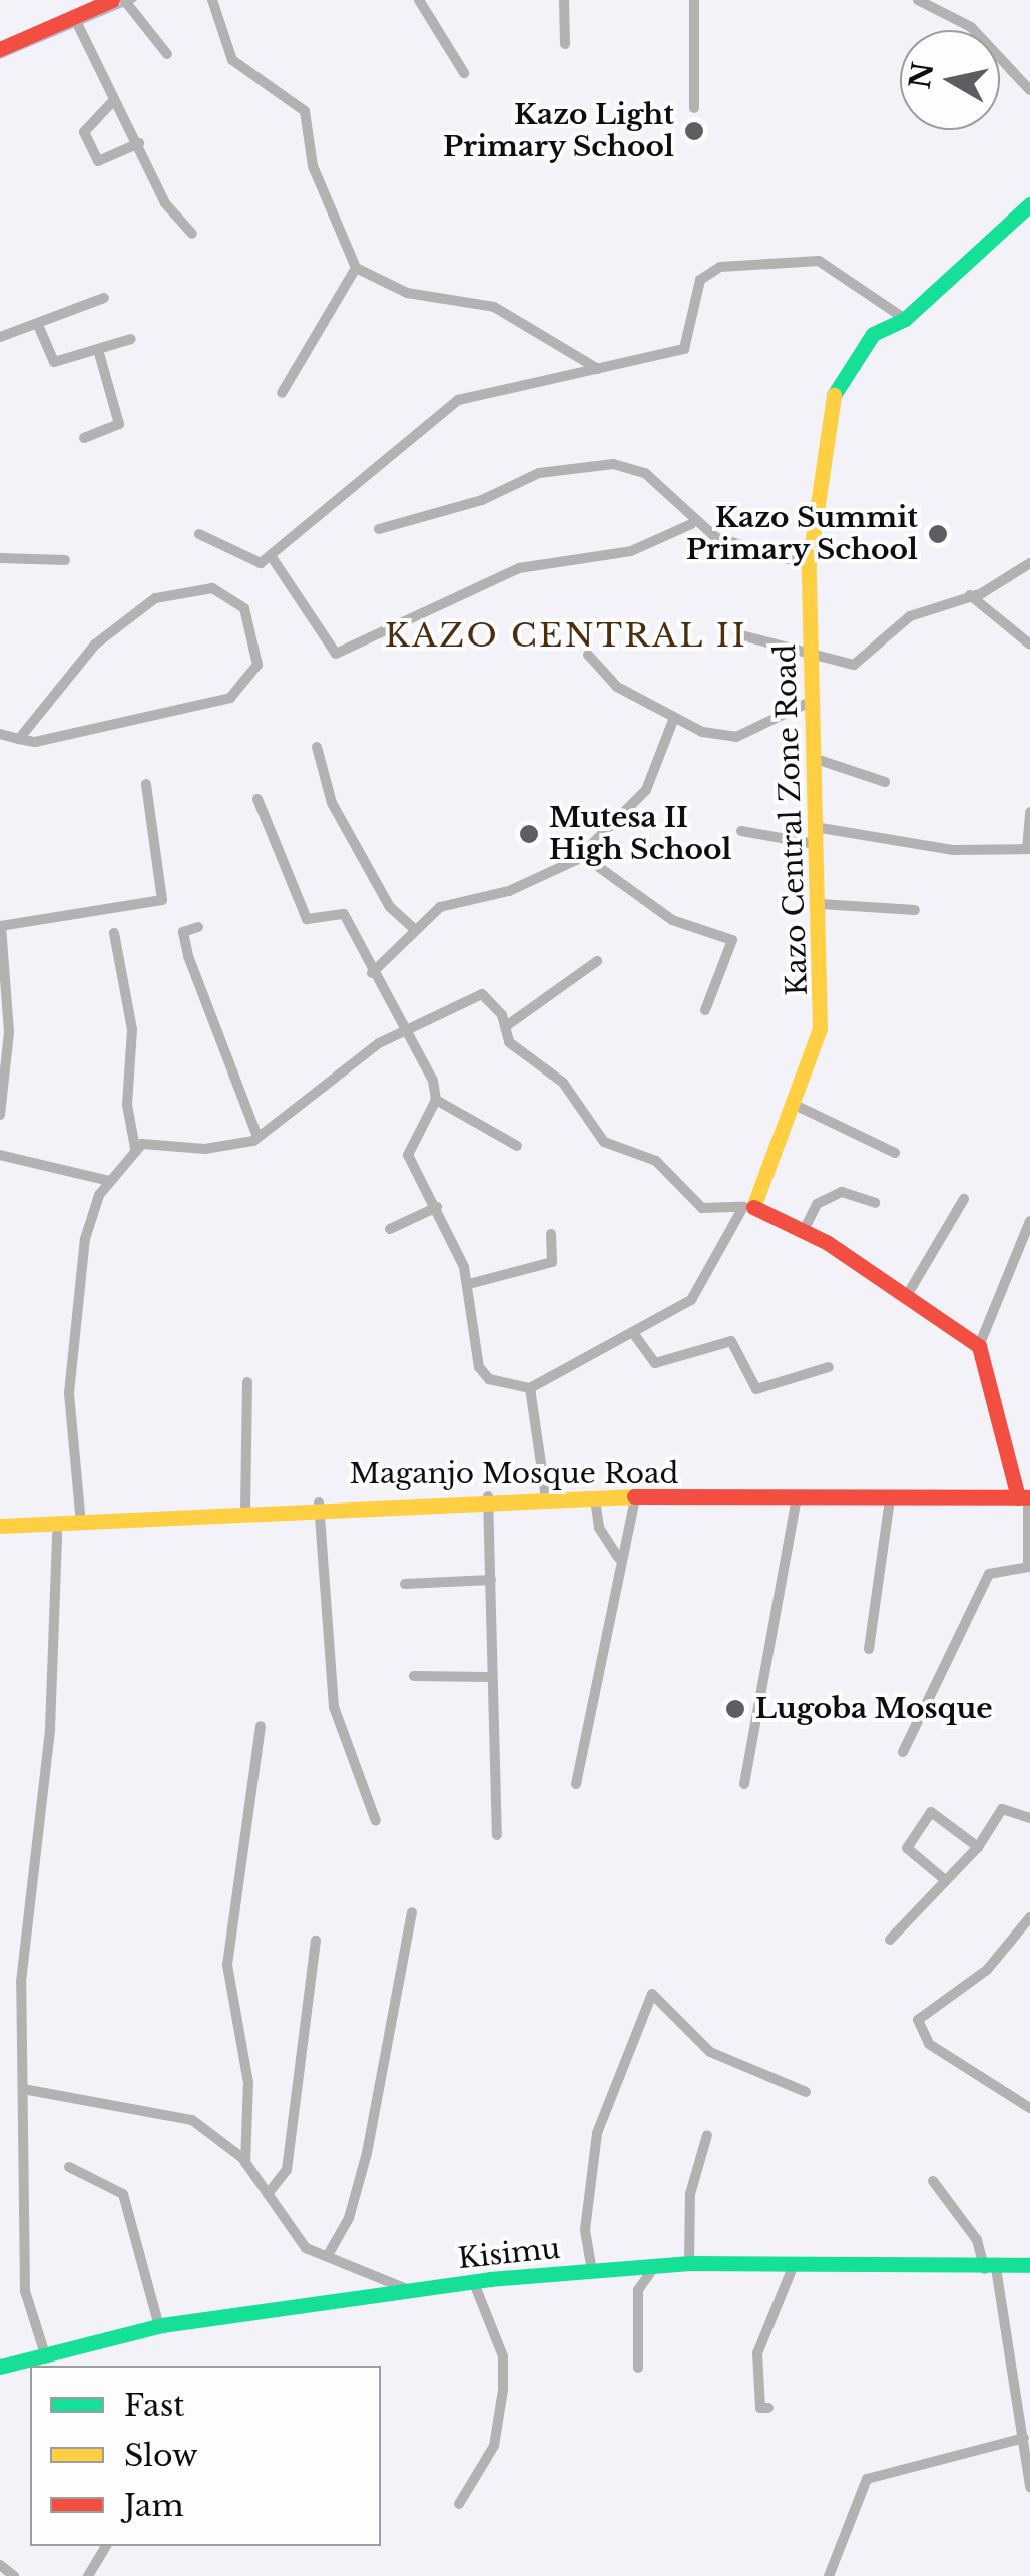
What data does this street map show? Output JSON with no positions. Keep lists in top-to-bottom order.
{
  "streets": {
    "street": ["Kazo Central Zone Road", "Maganjo Mosque Road", "Kisimu"]
  },
  "districts": ["KAZO CENTRAL II"],
  "places": [
    "Kazo Light Primary School",
    "Kazo Summit Primary School",
    "Mutesa II High School",
    "Lugoba Mosque"
  ],
  "legend": ["Fast", "Slow", "Jam"],
  "north": "left"
}
